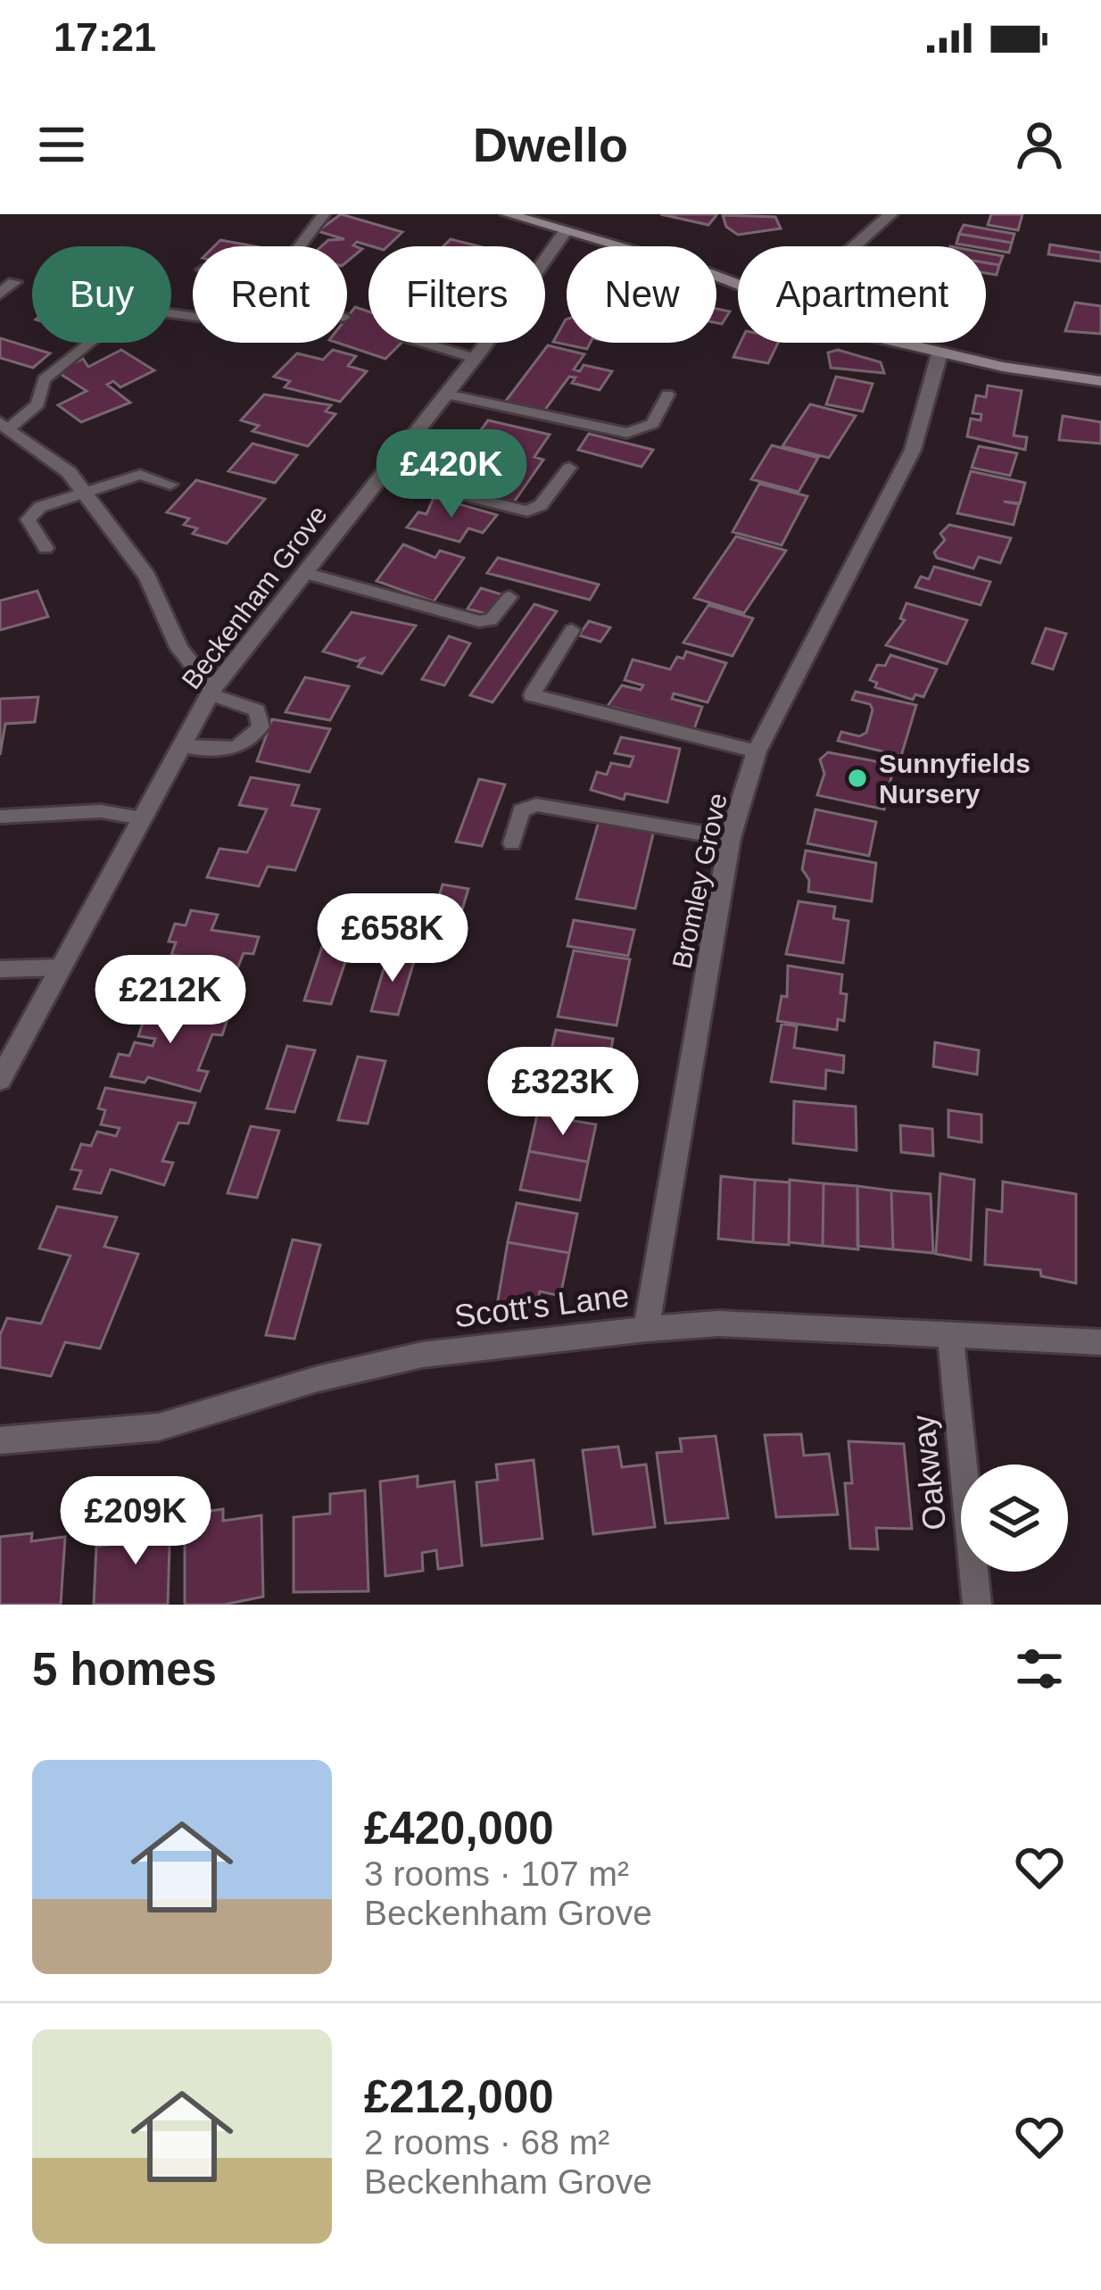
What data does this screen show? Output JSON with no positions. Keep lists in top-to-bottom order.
{
  "streets": {
    "street": [
      "Beckenham Grove",
      "Bromley Grove",
      "Scott's Lane",
      "Oakway"
    ]
  },
  "crossings": [
    ["Bromley Grove", "Scott's Lane"],
    ["Scott's Lane", "Oakway"]
  ],
  "places": ["Sunnyfields Nursery"],
  "page": {
    "status": "17:21",
    "header": "Dwello",
    "chip": [
      "Buy",
      "Rent",
      "Filters",
      "New",
      "Apartment"
    ],
    "price": [
      "£420K",
      "£658K",
      "£212K",
      "£323K",
      "£209K"
    ],
    "heading": "5 homes",
    "list": [
      {
        "name": "£420,000",
        "note": "3 rooms · 107 m² · Beckenham Grove"
      },
      {
        "name": "£212,000",
        "note": "2 rooms · 68 m² · Beckenham Grove"
      }
    ]
  }
}
